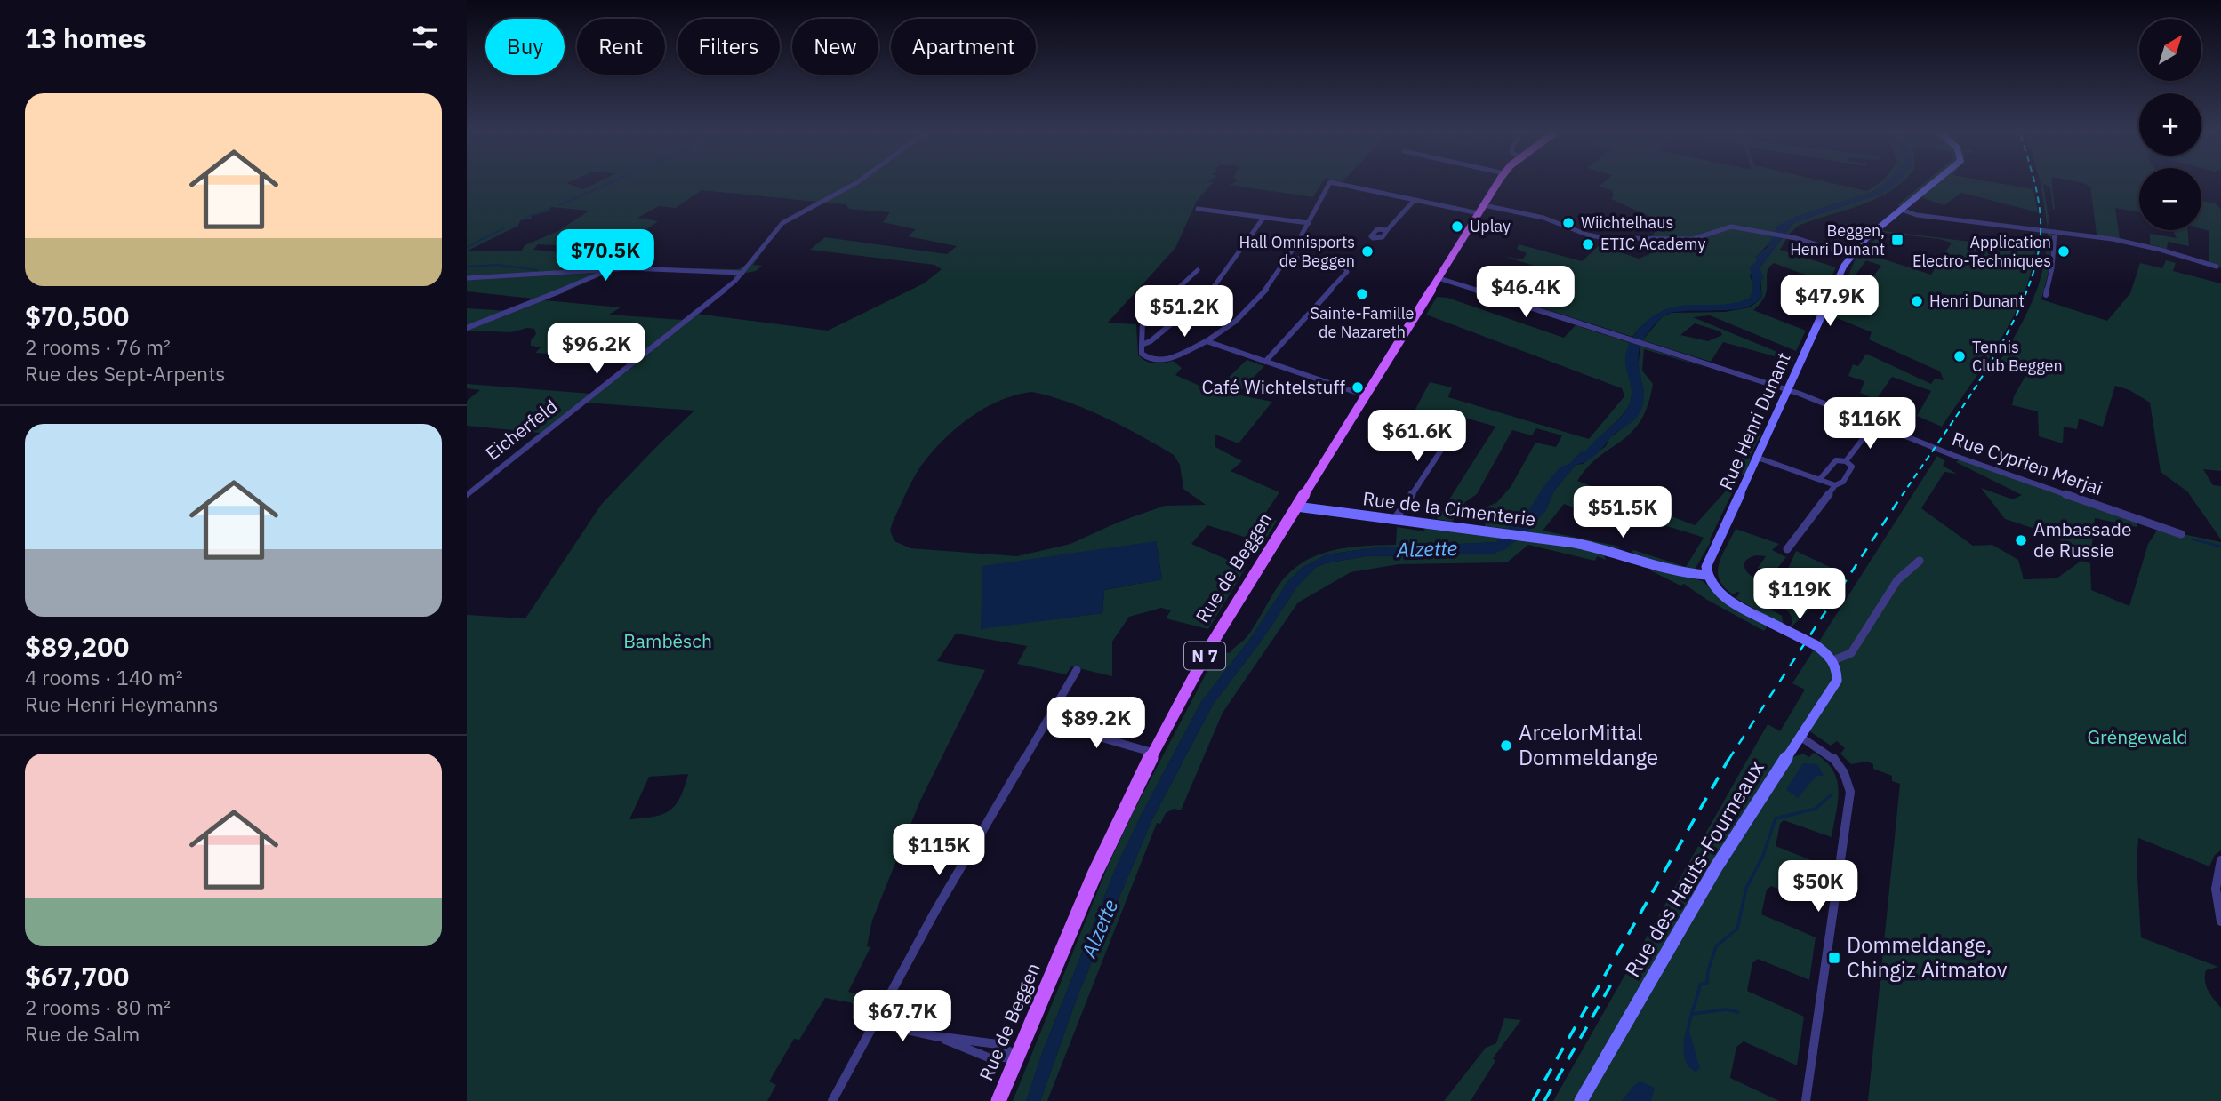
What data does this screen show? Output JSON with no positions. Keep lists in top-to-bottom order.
{
  "streets": {
    "main road": [
      "Rue Henri Dunant",
      "Rue de la Cimenterie",
      "Rue de Beggen",
      "N 7",
      "Rue des Hauts-Fourneaux"
    ],
    "street": ["Eicherfeld", "Rue Cyprien Merjai"]
  },
  "crossings": [
    ["Rue Henri Dunant", "Rue Cyprien Merjai"],
    ["Rue Henri Dunant", "Rue de la Cimenterie"],
    ["Rue Cyprien Merjai", "Rue de Beggen"],
    ["Rue de la Cimenterie", "Rue de Beggen"]
  ],
  "water": ["Alzette"],
  "parks": ["Bambësch", "Gréngewald"],
  "places": {
    "other": [
      "Wiichtelhaus",
      "Uplay",
      "ETIC Academy",
      "Hall Omnisports de Beggen",
      "Application Electro-Techniques",
      "Sainte-Famille de Nazareth",
      "Henri Dunant",
      "Tennis Club Beggen",
      "Café Wichtelstuff",
      "Ambassade de Russie",
      "ArcelorMittal Dommeldange"
    ],
    "transit": ["Beggen, Henri Dunant", "Dommeldange, Chingiz Aitmatov"]
  },
  "north": "top right",
  "page": {
    "heading": "13 homes",
    "map_buttons": ["+", "−"],
    "chip": [
      "Buy",
      "Rent",
      "Filters",
      "New",
      "Apartment"
    ],
    "list": [
      {
        "name": "$70,500",
        "note": "2 rooms · 76 m² · Rue des Sept-Arpents"
      },
      {
        "name": "$89,200",
        "note": "4 rooms · 140 m² · Rue Henri Heymanns"
      },
      {
        "name": "$67,700",
        "note": "2 rooms · 80 m² · Rue de Salm"
      }
    ],
    "price": [
      "$70.5K",
      "$46.4K",
      "$47.9K",
      "$51.2K",
      "$96.2K",
      "$116K",
      "$61.6K",
      "$51.5K",
      "$119K",
      "$89.2K",
      "$115K",
      "$50K",
      "$67.7K"
    ]
  }
}
